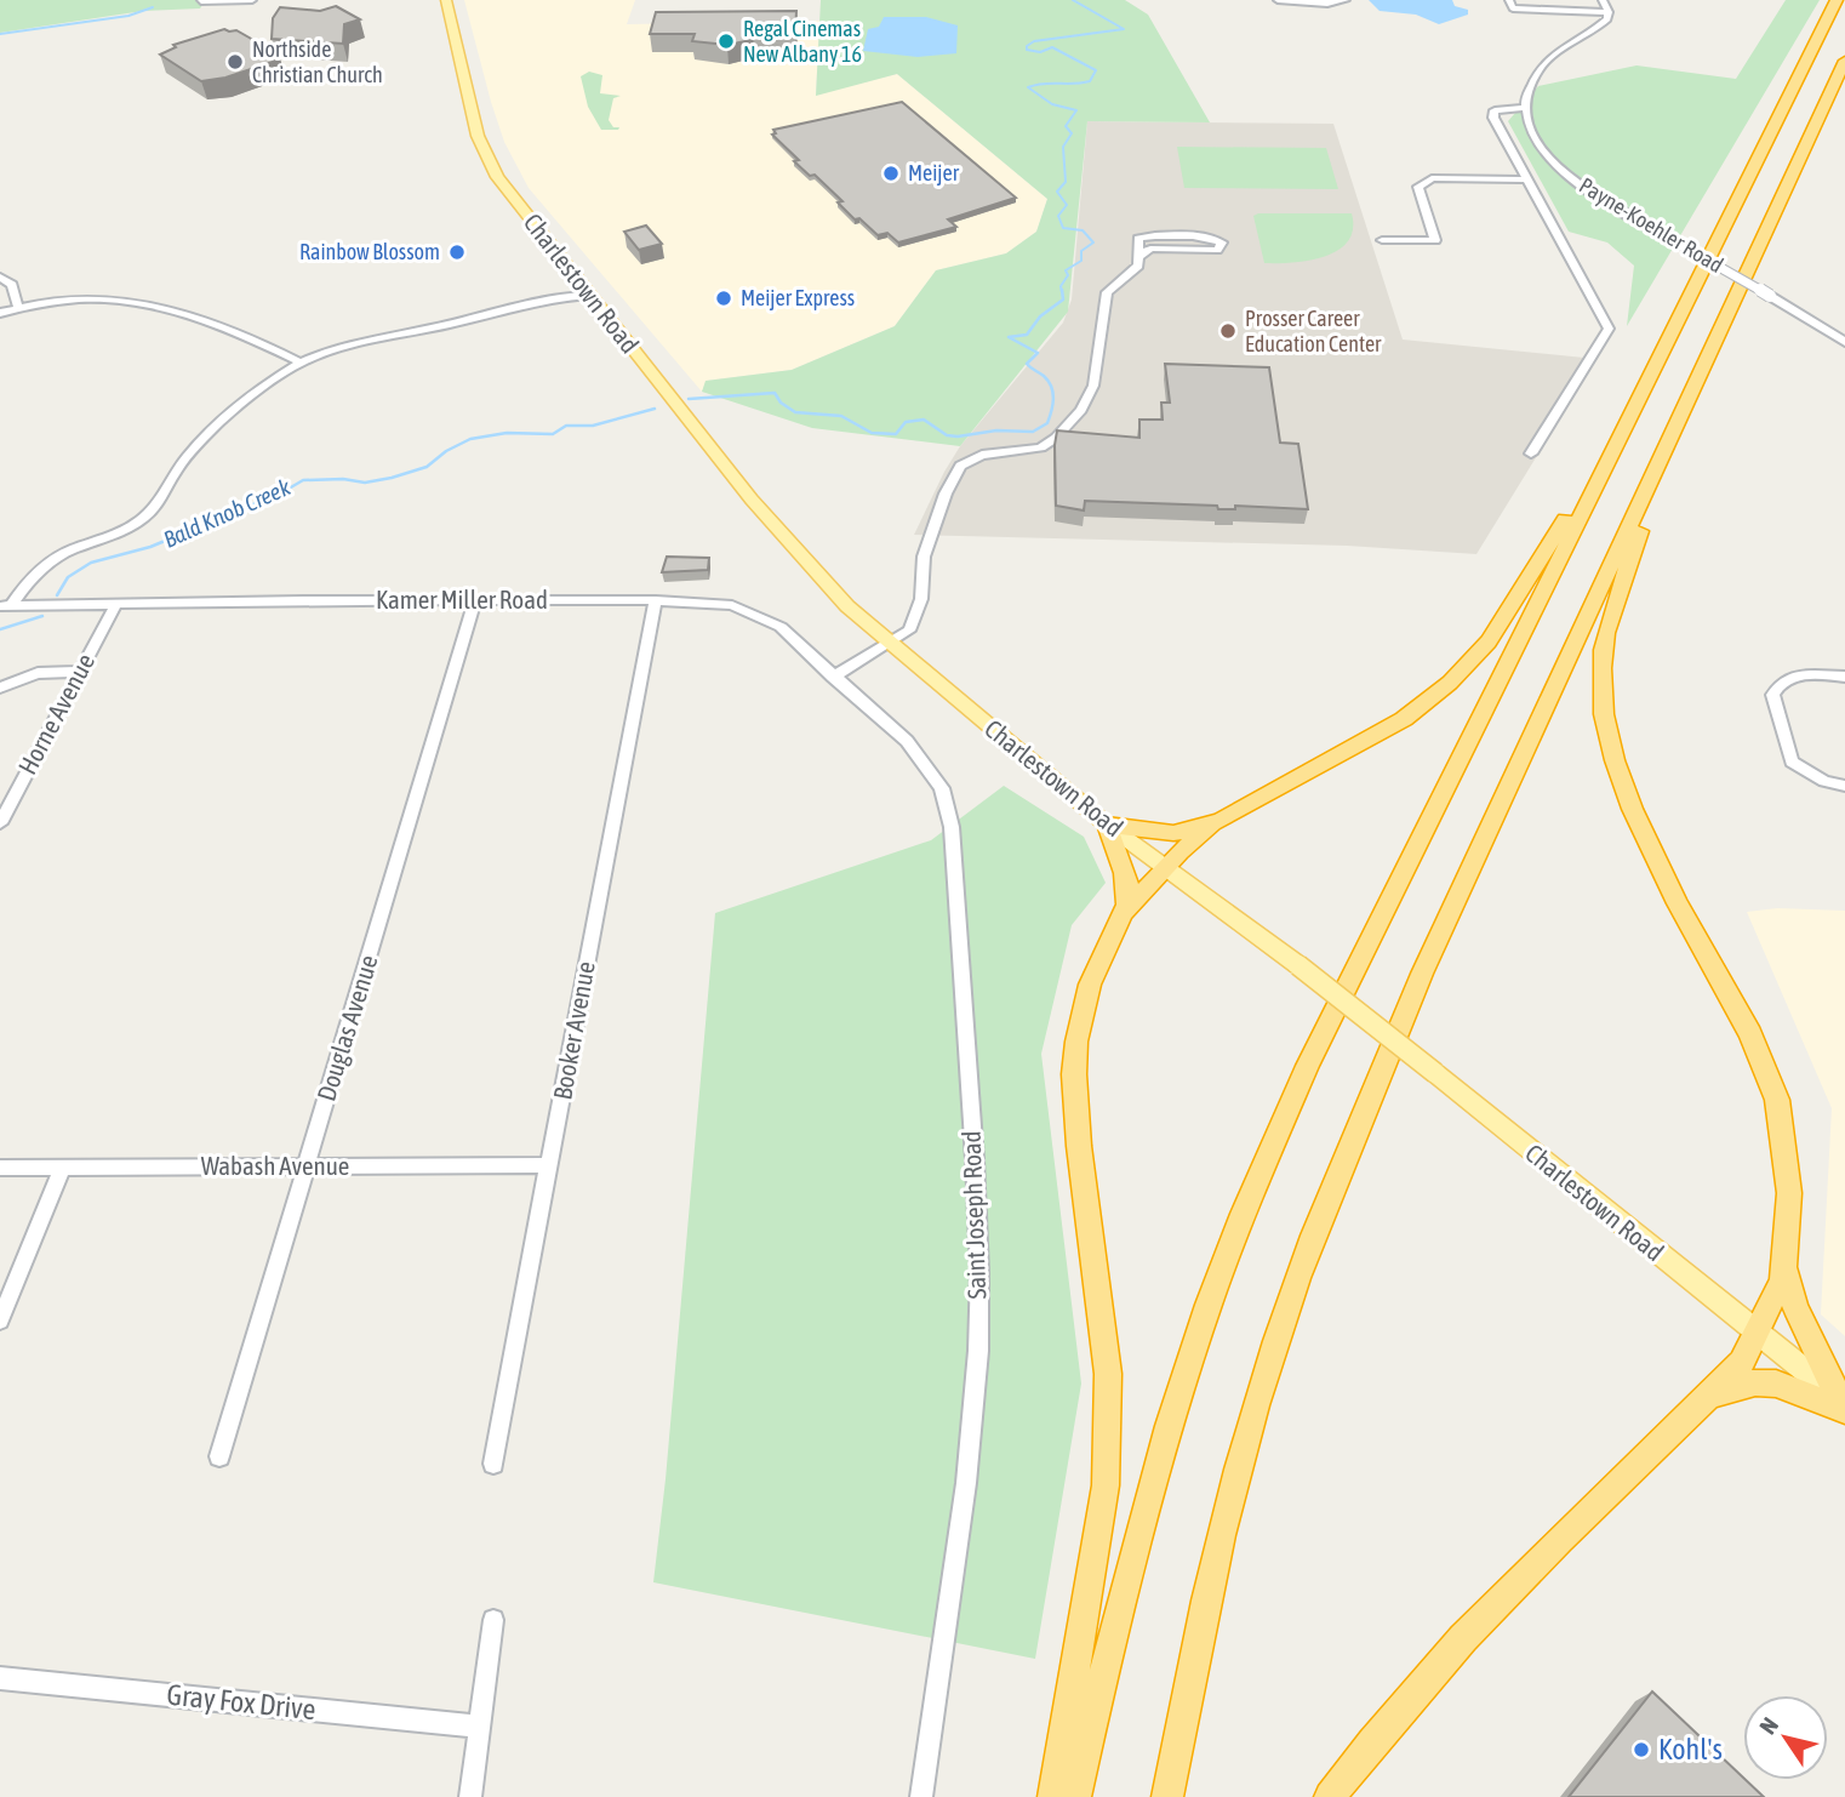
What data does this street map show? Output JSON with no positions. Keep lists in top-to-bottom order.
{
  "streets": {
    "main road": ["Charlestown Road"],
    "street": [
      "Payne-Koehler Road",
      "Kamer Miller Road",
      "Horne Avenue",
      "Douglas Avenue",
      "Booker Avenue",
      "Wabash Avenue",
      "Saint Joseph Road",
      "Gray Fox Drive"
    ]
  },
  "crossings": [
    ["Kamer Miller Road", "Horne Avenue"],
    ["Kamer Miller Road", "Douglas Avenue"],
    ["Kamer Miller Road", "Booker Avenue"],
    ["Kamer Miller Road", "Saint Joseph Road"],
    ["Douglas Avenue", "Wabash Avenue"],
    ["Booker Avenue", "Wabash Avenue"]
  ],
  "water": ["Bald Knob Creek"],
  "places": [
    "Regal Cinemas New Albany 16",
    "Northside Christian Church",
    "Meijer",
    "Rainbow Blossom",
    "Meijer Express",
    "Prosser Career Education Center",
    "Kohl's"
  ],
  "north": "top left"
}
